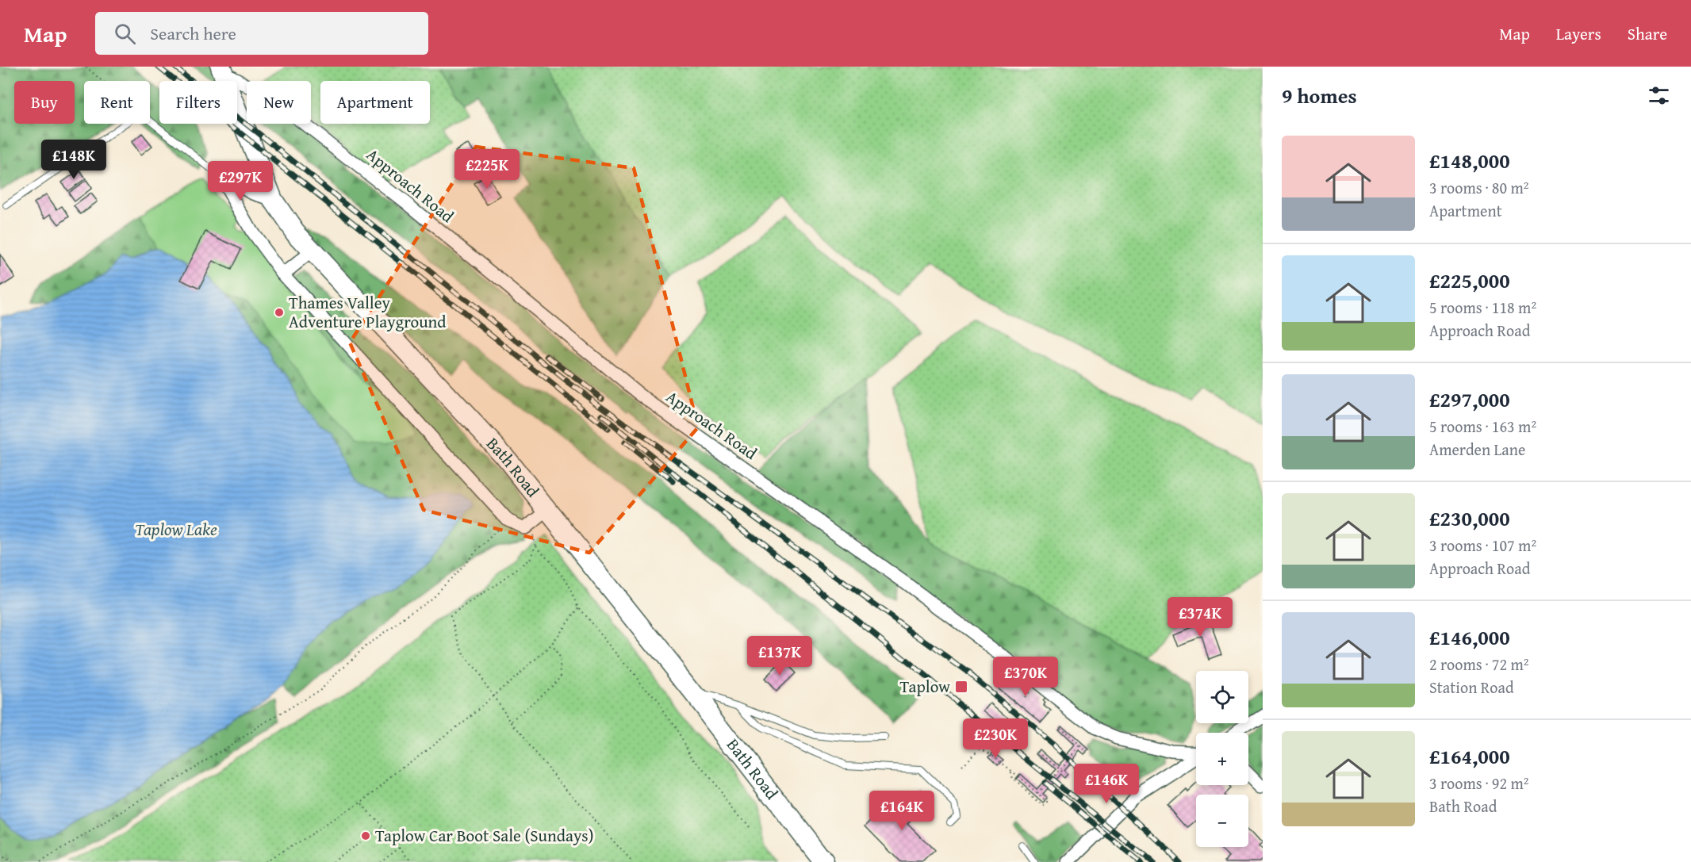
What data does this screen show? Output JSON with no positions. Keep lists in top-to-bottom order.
{
  "streets": {
    "main road": ["Bath Road"],
    "street": ["Approach Road"]
  },
  "crossings": [
    ["Approach Road", "Bath Road"]
  ],
  "water": ["Taplow Lake"],
  "places": {
    "other": ["Thames Valley Adventure Playground", "Taplow Car Boot Sale (Sundays)"],
    "transit": ["Taplow"]
  },
  "page": {
    "header": "Map",
    "search": "Search here",
    "nav": ["Map", "Layers", "Share"],
    "heading": "9 homes",
    "chip": [
      "Buy",
      "Rent",
      "Filters",
      "New",
      "Apartment"
    ],
    "list": [
      {
        "name": "£148,000",
        "note": "3 rooms · 80 m² · Apartment"
      },
      {
        "name": "£225,000",
        "note": "5 rooms · 118 m² · Approach Road"
      },
      {
        "name": "£297,000",
        "note": "5 rooms · 163 m² · Amerden Lane"
      },
      {
        "name": "£230,000",
        "note": "3 rooms · 107 m² · Approach Road"
      },
      {
        "name": "£146,000",
        "note": "2 rooms · 72 m² · Station Road"
      },
      {
        "name": "£164,000",
        "note": "3 rooms · 92 m² · Bath Road"
      }
    ],
    "price": [
      "£148K",
      "£225K",
      "£297K",
      "£374K",
      "£137K",
      "£370K",
      "£230K",
      "£146K",
      "£164K"
    ],
    "map_buttons": ["+", "−"]
  }
}
